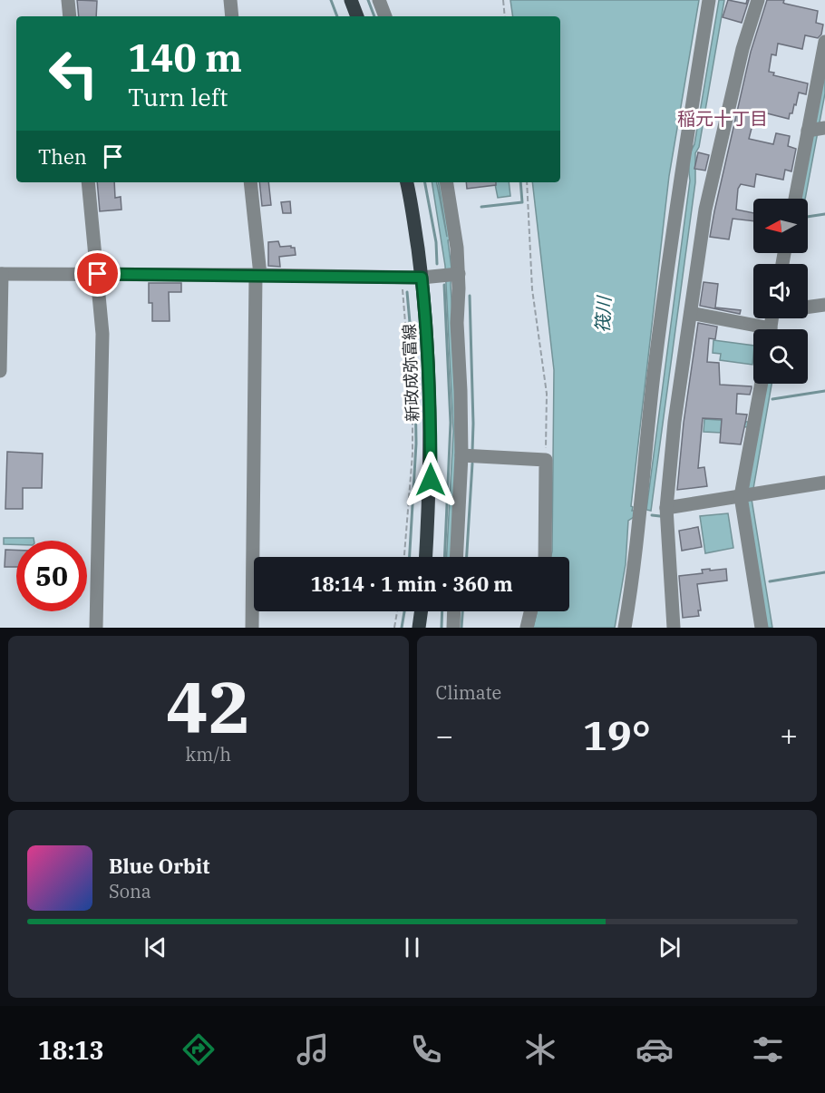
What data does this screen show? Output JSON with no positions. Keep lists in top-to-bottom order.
{
  "streets": {
    "main road": ["新政成弥富線"]
  },
  "districts": ["稲元十丁目"],
  "water": ["筏川"],
  "north": "left",
  "page": {
    "turn": ["140 m", "Turn left"],
    "then": "Then",
    "limit": "50",
    "trip": "18:14 · 1 min · 360 m",
    "tile": [
      ["42", "km/h"],
      "Climate"
    ],
    "heat": ["−", "19°", "+"],
    "song": ["Blue Orbit", "Sona"],
    "tabs": "18:13"
  }
}
